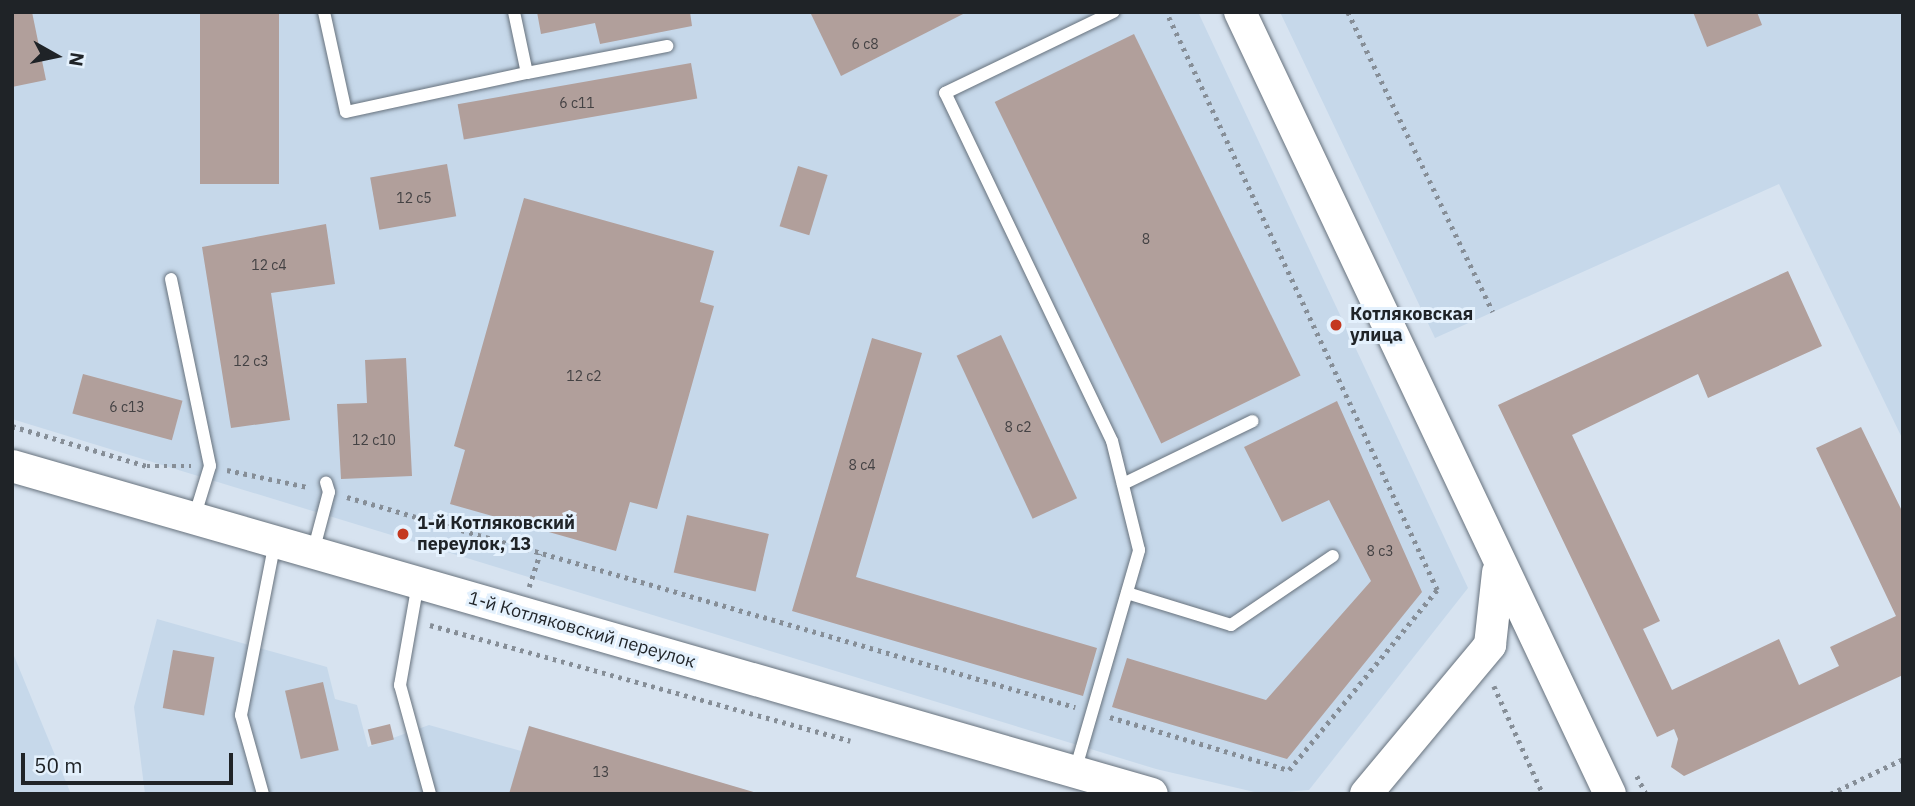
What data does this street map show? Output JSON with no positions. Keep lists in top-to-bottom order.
{
  "streets": {
    "street": ["1-й Котляковский переулок"]
  },
  "places": ["Котляковская улица", "1-й Котляковский переулок, 13"],
  "house_numbers": [
    "6 с8",
    "6 с11",
    "12 с5",
    "8",
    "12 с4",
    "12 с3",
    "12 с2",
    "6 с13",
    "8 с2",
    "12 с10",
    "8 с4",
    "8 с3",
    "13"
  ],
  "scale_bar": "50 m",
  "north": "right"
}
